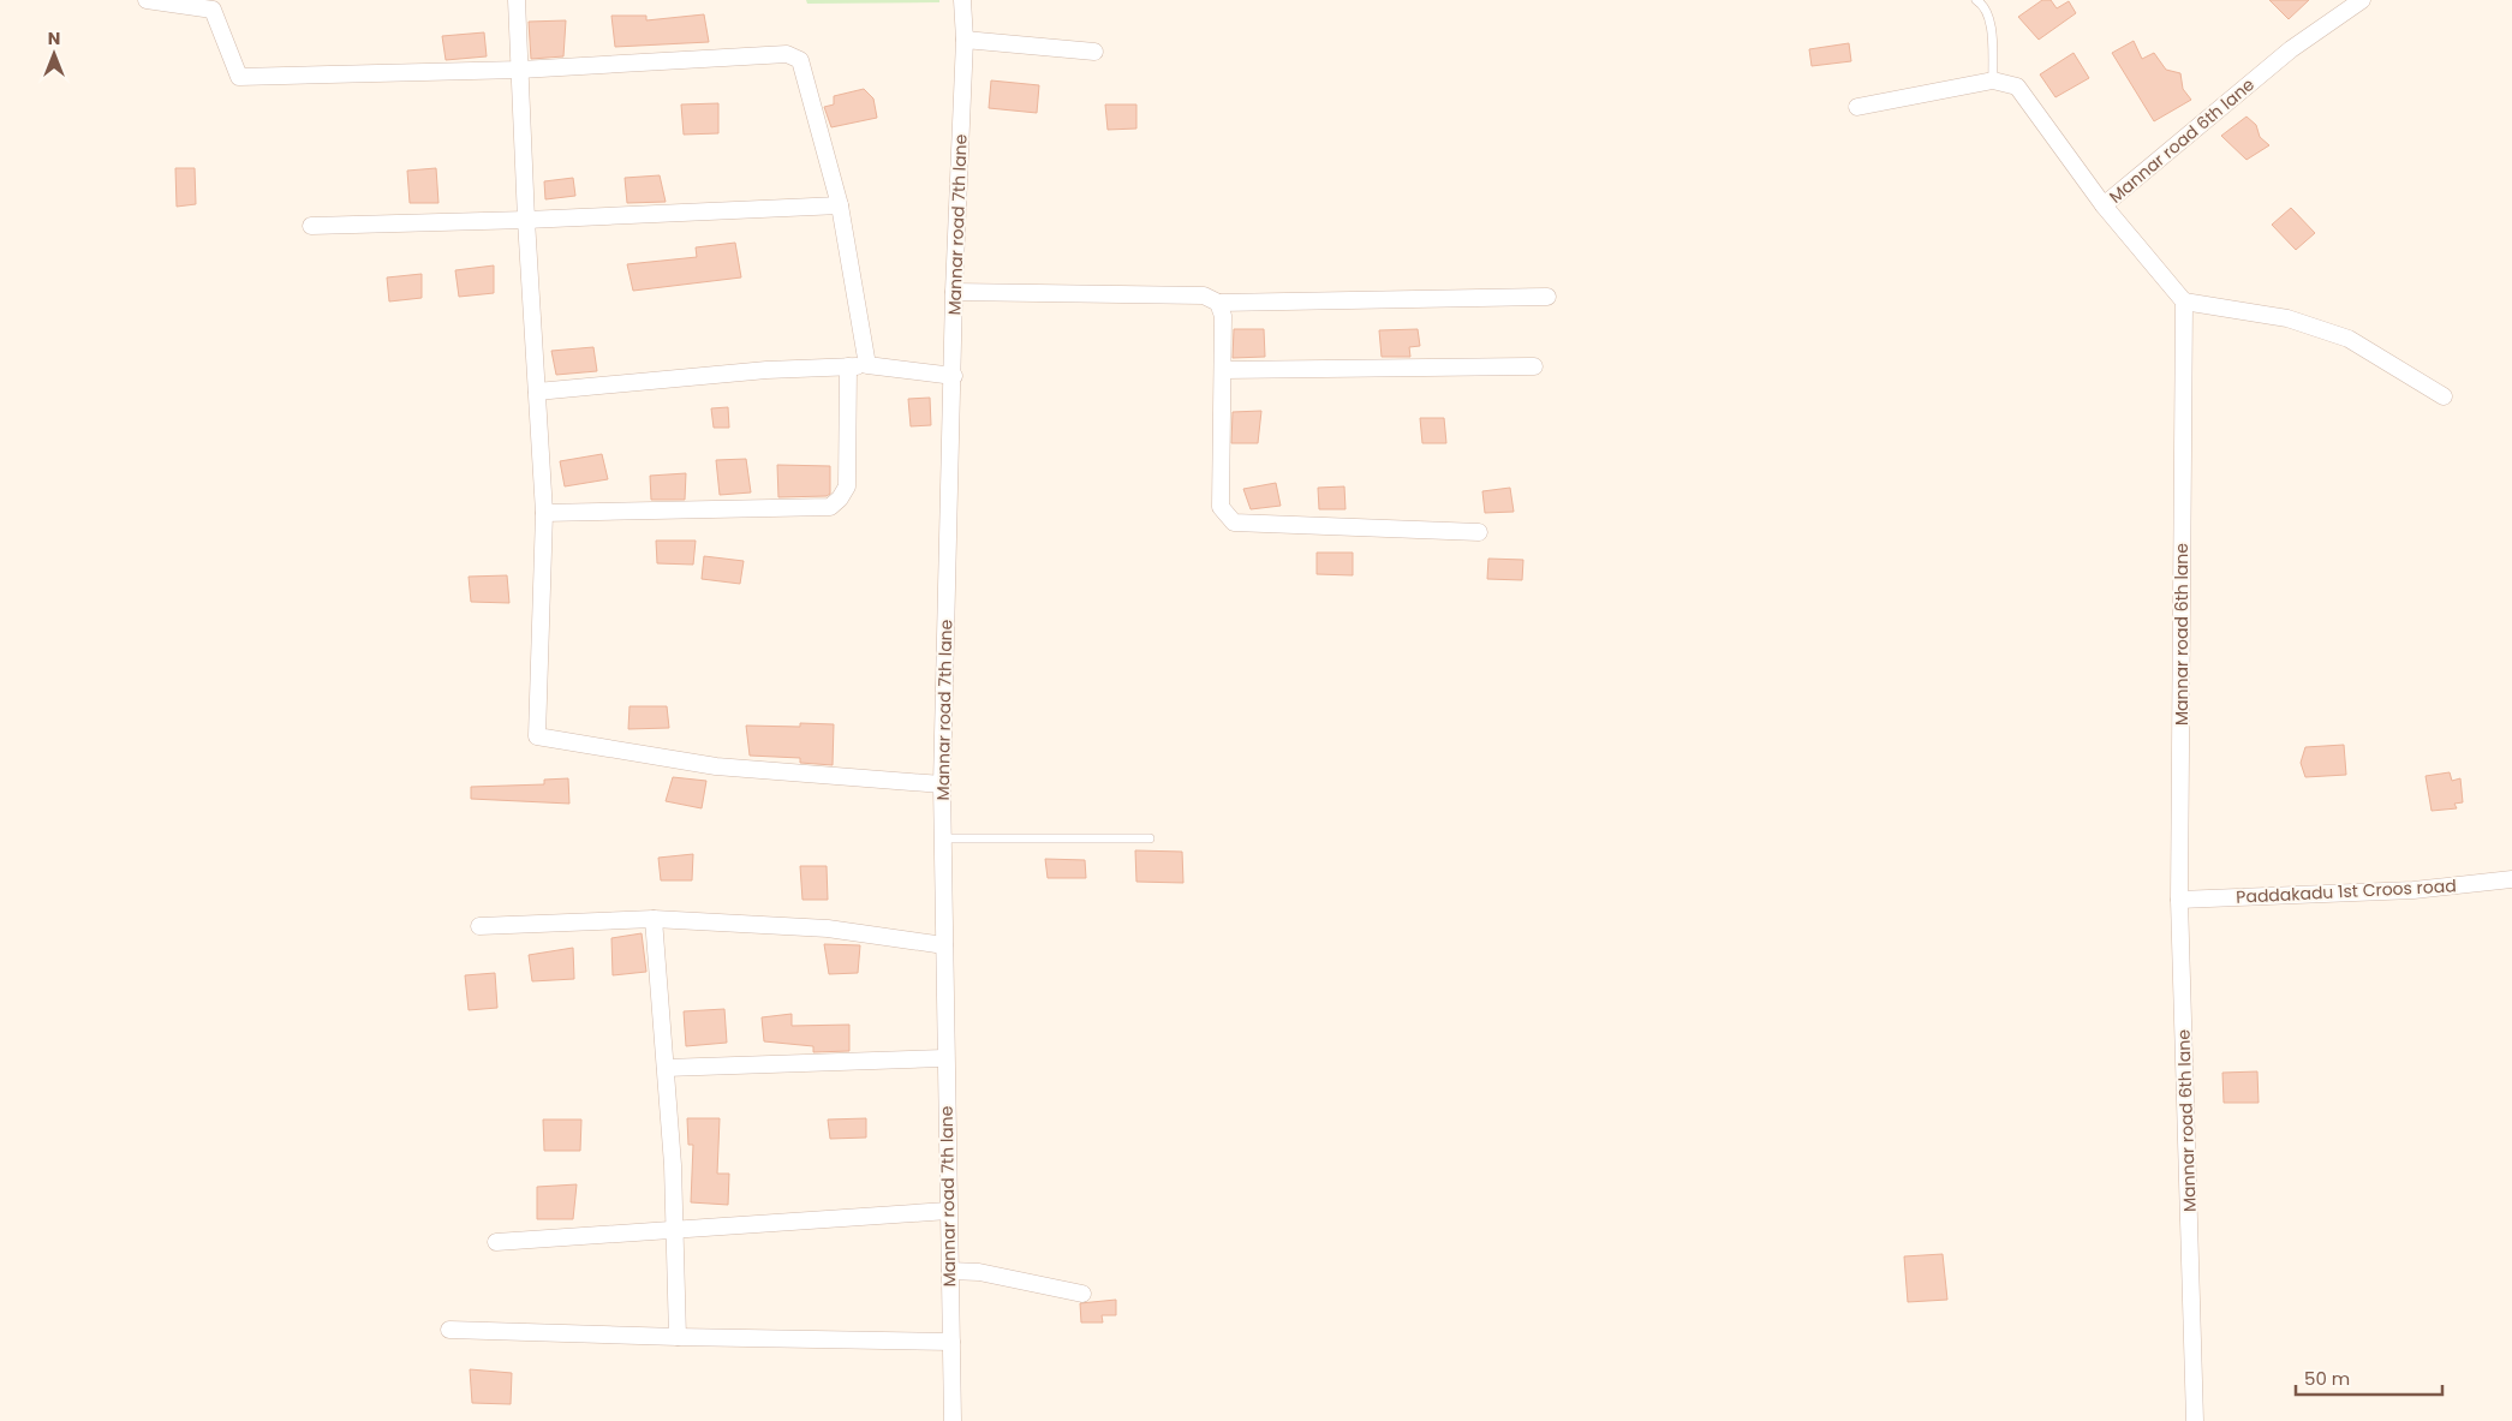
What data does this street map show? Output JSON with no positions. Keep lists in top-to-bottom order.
{
  "streets": {
    "street": ["Mannar road 6th lane", "Mannar road 7th lane", "Paddakadu 1st Croos road"]
  },
  "crossings": [
    ["Mannar road 6th lane", "Paddakadu 1st Croos road"]
  ],
  "scale_bar": "50 m",
  "north": "top"
}
